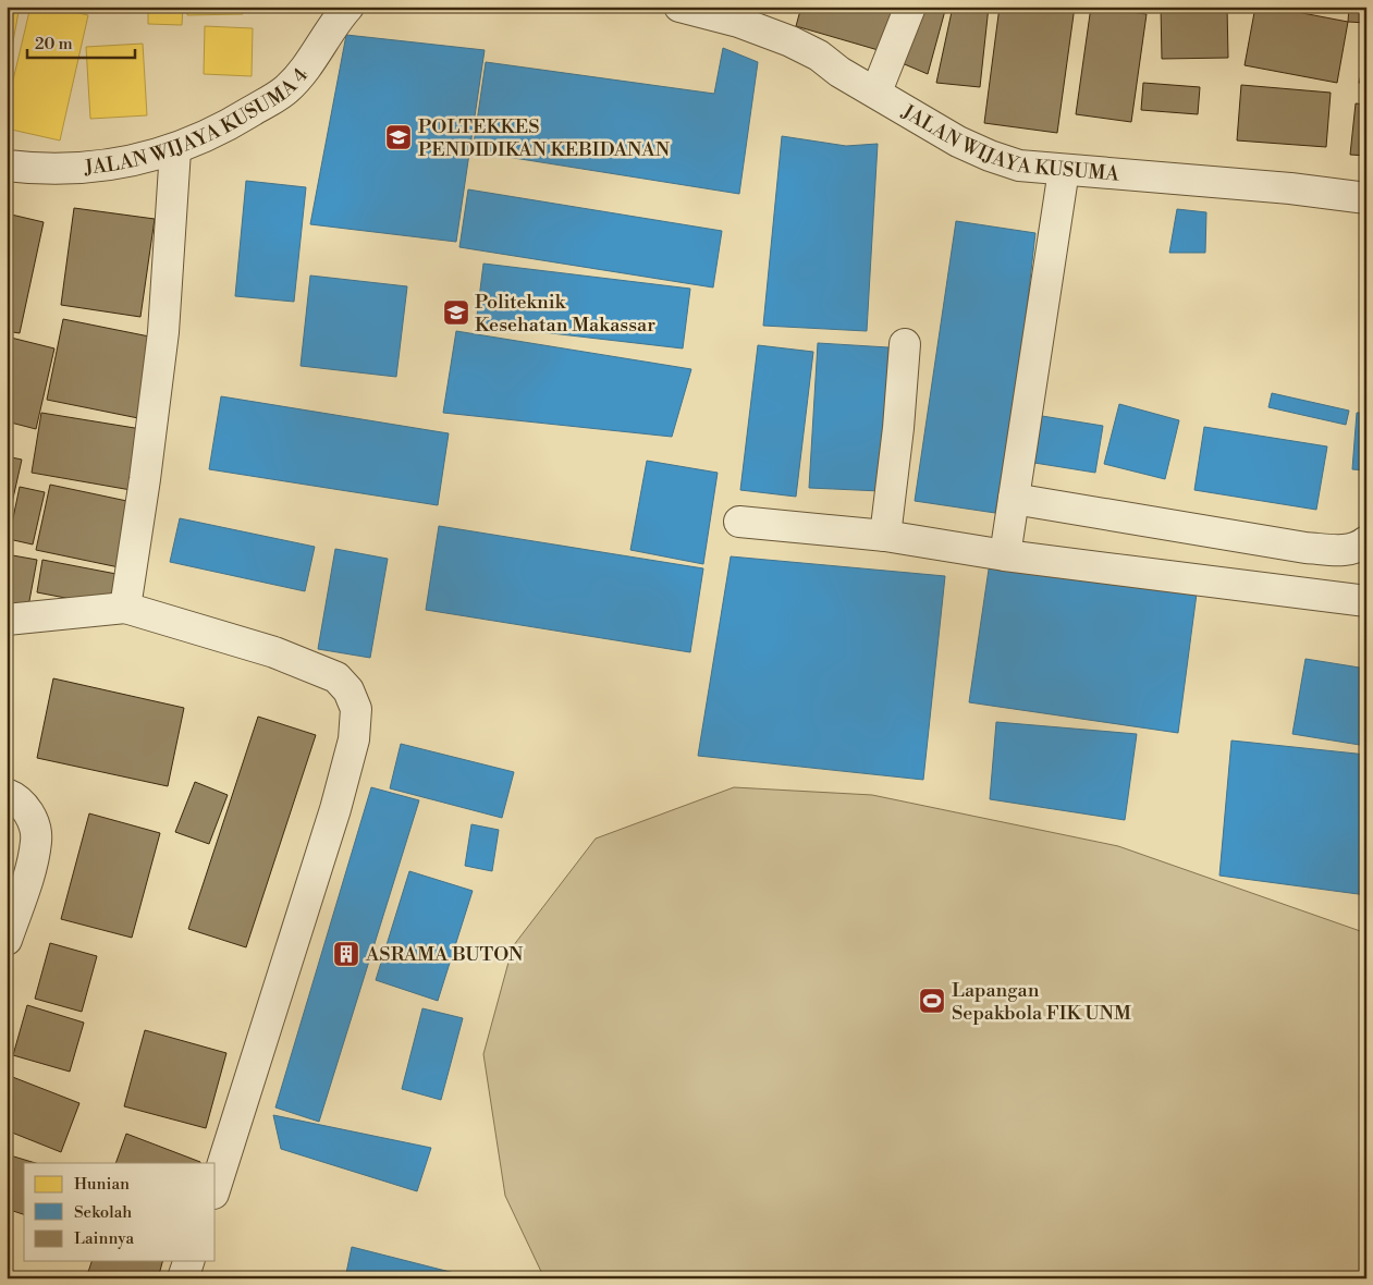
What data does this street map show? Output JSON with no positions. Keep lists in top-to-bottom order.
{
  "streets": {
    "street": ["JALAN WIJAYA KUSUMA 4", "JALAN WIJAYA KUSUMA"]
  },
  "places": {
    "school or university": ["POLTEKKES PENDIDIKAN KEBIDANAN", "Politeknik Kesehatan Makassar"],
    "building": ["ASRAMA BUTON"],
    "sports": ["Lapangan Sepakbola FIK UNM"]
  },
  "legend": ["Hunian", "Sekolah", "Lainnya"],
  "scale_bar": "20 m"
}
